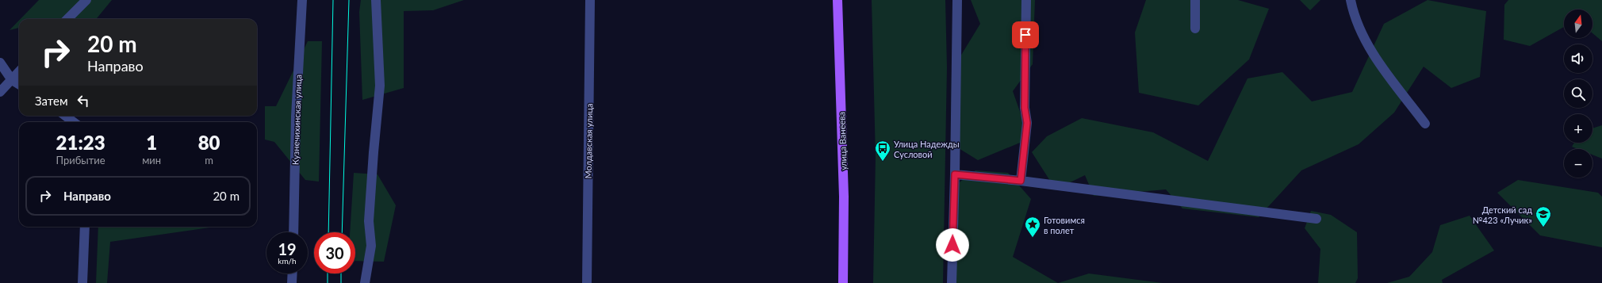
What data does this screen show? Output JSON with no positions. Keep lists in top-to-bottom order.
{
  "streets": {
    "main road": ["улица Ванеева"],
    "street": ["Кузнечихинская улица", "Молдавская улица"]
  },
  "places": {
    "bus stop": ["Улица Надежды Сусловой"],
    "school or university": ["Детский сад №423 «Лучик»"],
    "place": ["Готовимся в полет"]
  },
  "north": "top",
  "page": {
    "map_buttons": ["+", "−"],
    "turn": ["20 m", "Направо"],
    "then": "Затем",
    "eta": [
      "21:23",
      "Прибытие",
      "1",
      "мин",
      "80",
      "m"
    ],
    "list": [
      {
        "name": "Направо",
        "value": "20 m"
      }
    ],
    "speed": "19 km/h",
    "limit": "30"
  }
}
